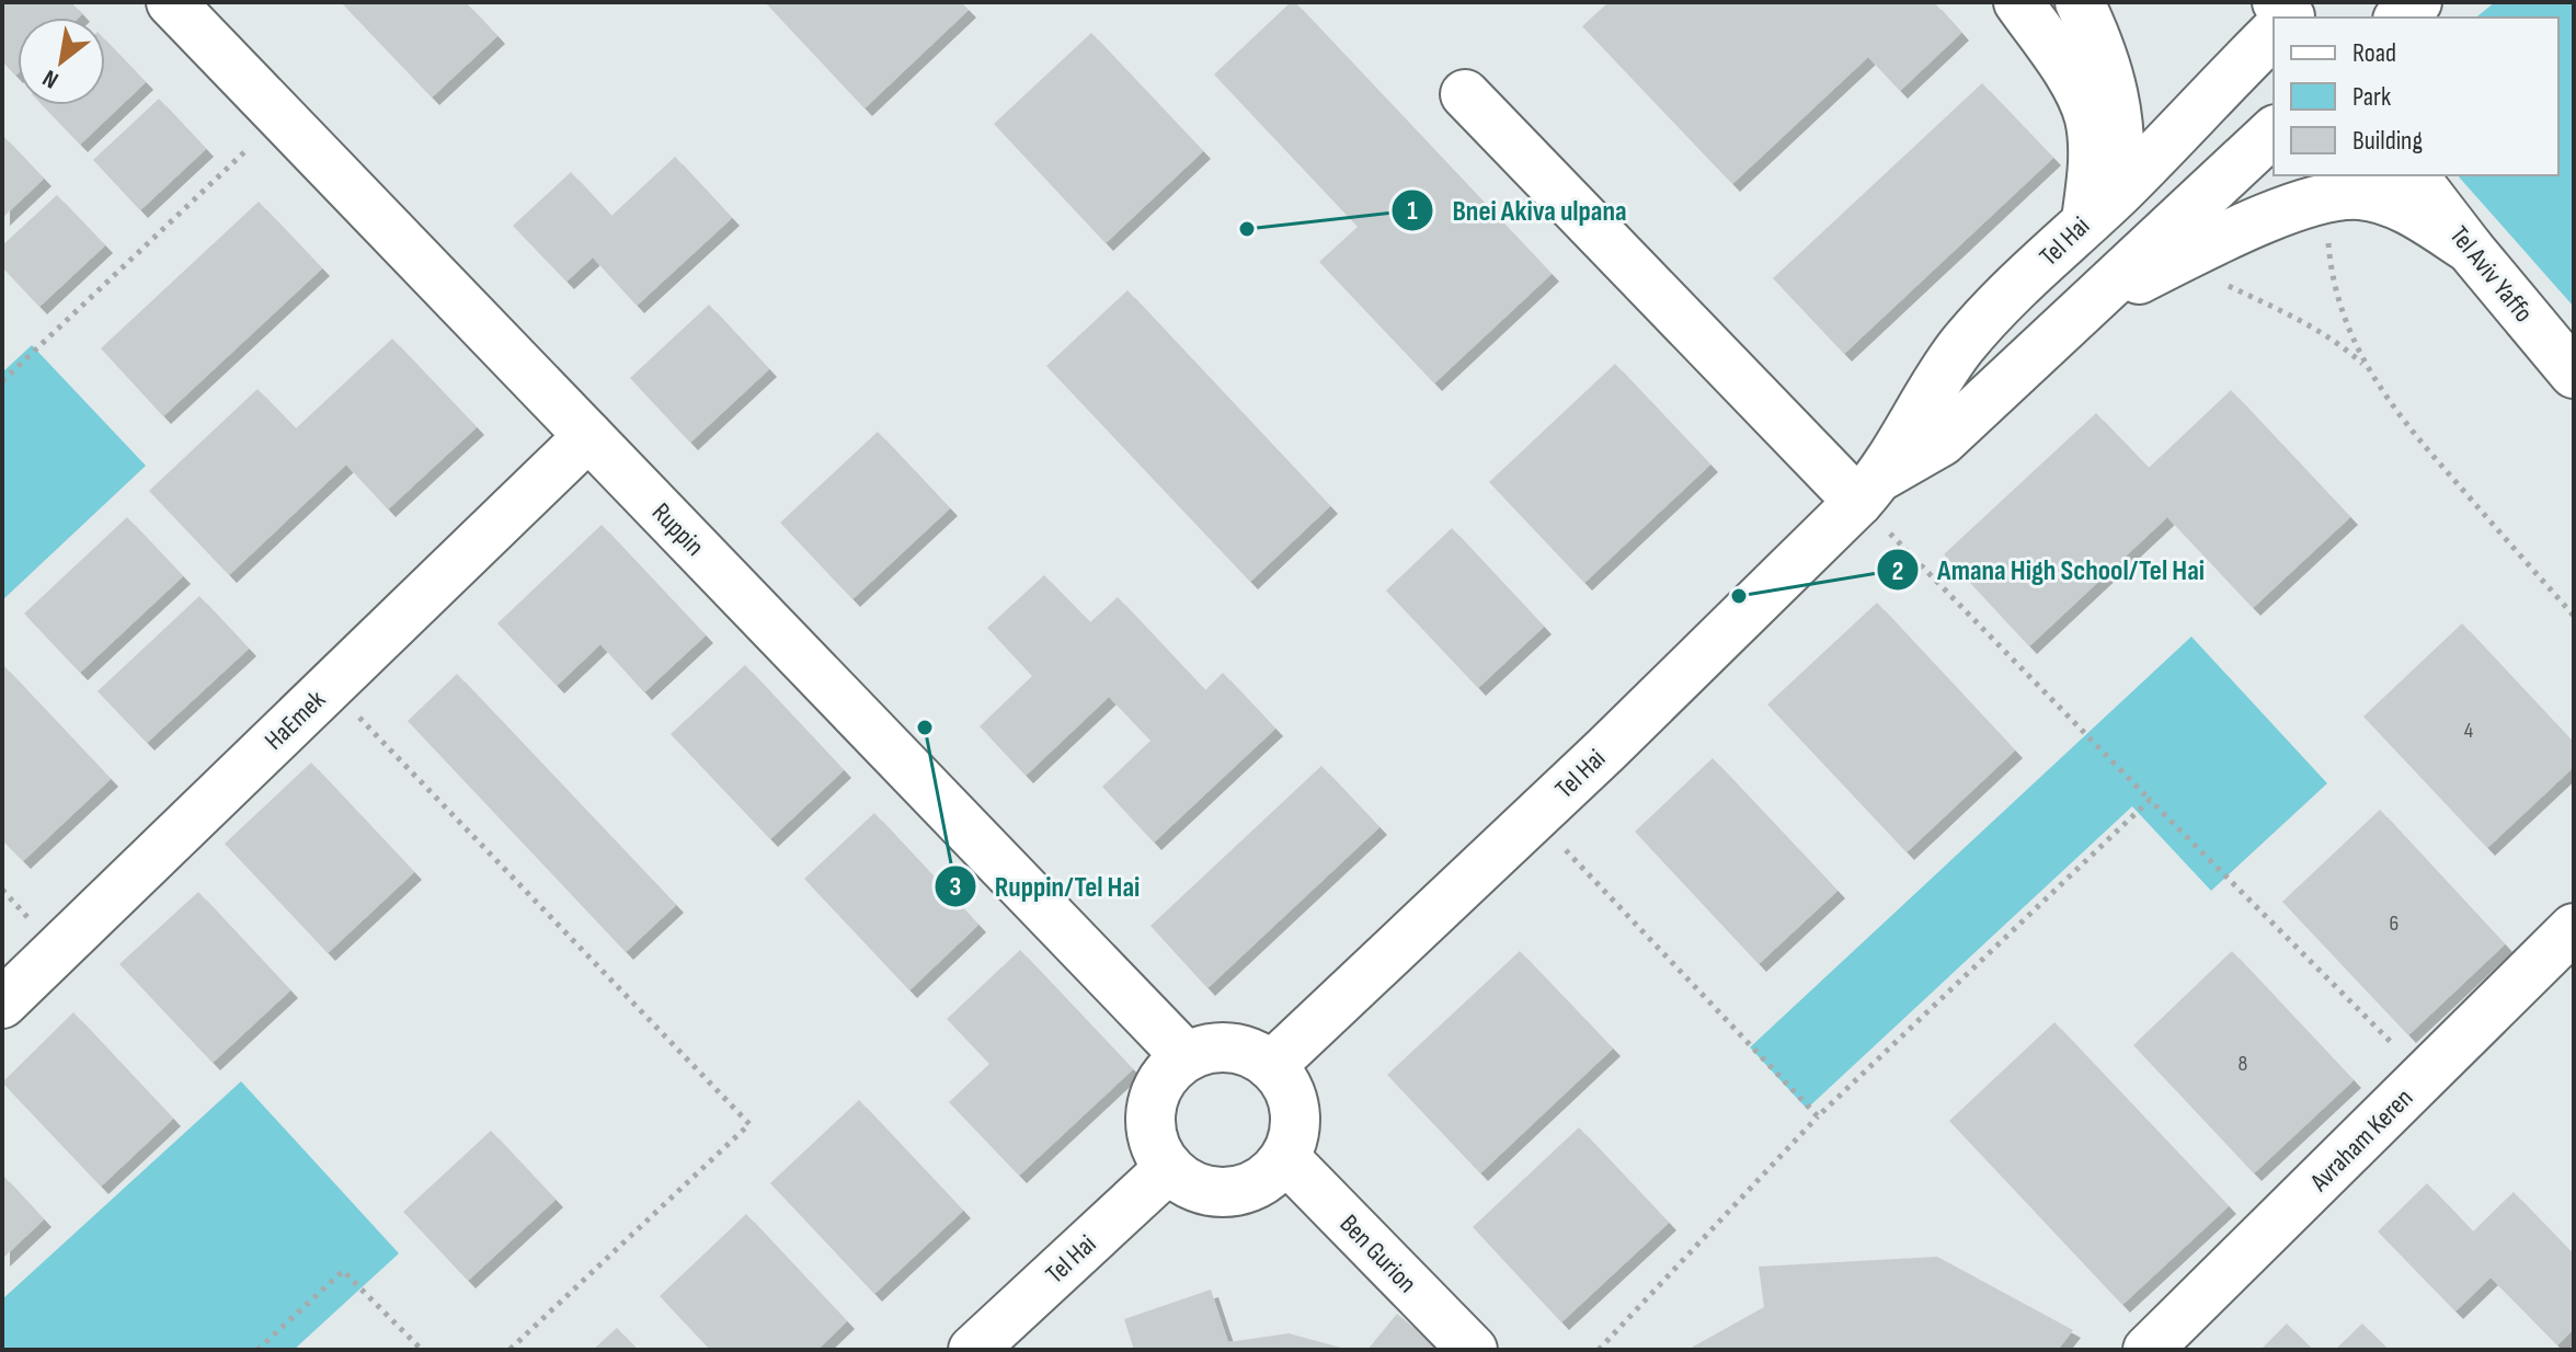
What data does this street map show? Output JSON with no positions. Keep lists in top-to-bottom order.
{
  "streets": {
    "main road": [
      "Tel Hai",
      "Tel Aviv Yaffo",
      "Ruppin",
      "HaEmek",
      "Avraham Keren",
      "Ben Gurion"
    ]
  },
  "crossings": [
    ["Tel Hai", "Ruppin"],
    ["Tel Hai", "Ben Gurion"],
    ["Ruppin", "HaEmek"],
    ["Ruppin", "Ben Gurion"]
  ],
  "places": ["Bnei Akiva ulpana", "Amana High School/Tel Hai", "Ruppin/Tel Hai"],
  "house_numbers": ["4", "6", "8"],
  "legend": ["Road", "Park", "Building"],
  "north": "bottom left"
}
